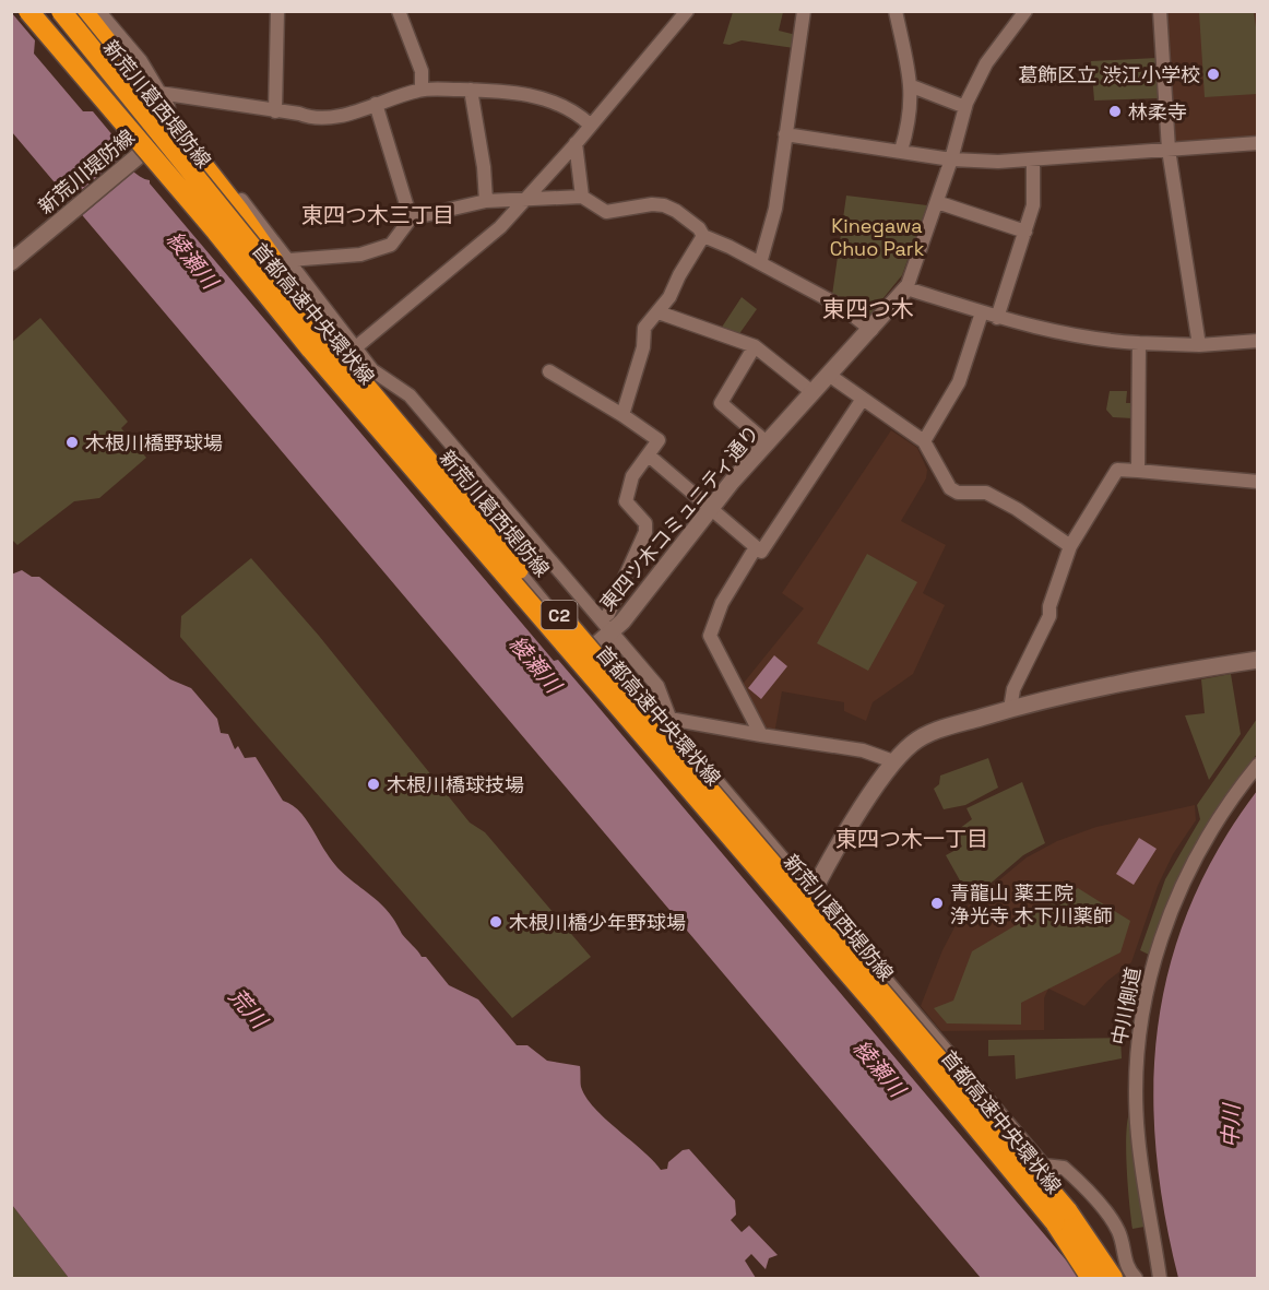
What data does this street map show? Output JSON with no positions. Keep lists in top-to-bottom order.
{
  "streets": {
    "highway": ["首都高速中央環状線", "C2"],
    "main road": ["新荒川葛西堤防線", "新荒川堤防線", "東四ツ木コミュニティ通り"],
    "street": ["中川側道"]
  },
  "crossings": [
    ["新荒川葛西堤防線", "新荒川堤防線"],
    ["新荒川葛西堤防線", "首都高速中央環状線"],
    ["新荒川葛西堤防線", "東四ツ木コミュニティ通り"]
  ],
  "districts": ["東四つ木三丁目", "東四つ木", "東四つ木一丁目"],
  "water": ["綾瀬川", "荒川", "中川"],
  "parks": ["Kinegawa Chuo Park"],
  "places": [
    "葛飾区立 渋江小学校",
    "林柔寺",
    "木根川橋野球場",
    "木根川橋球技場",
    "青龍山 薬王院 浄光寺 木下川薬師",
    "木根川橋少年野球場"
  ]
}
